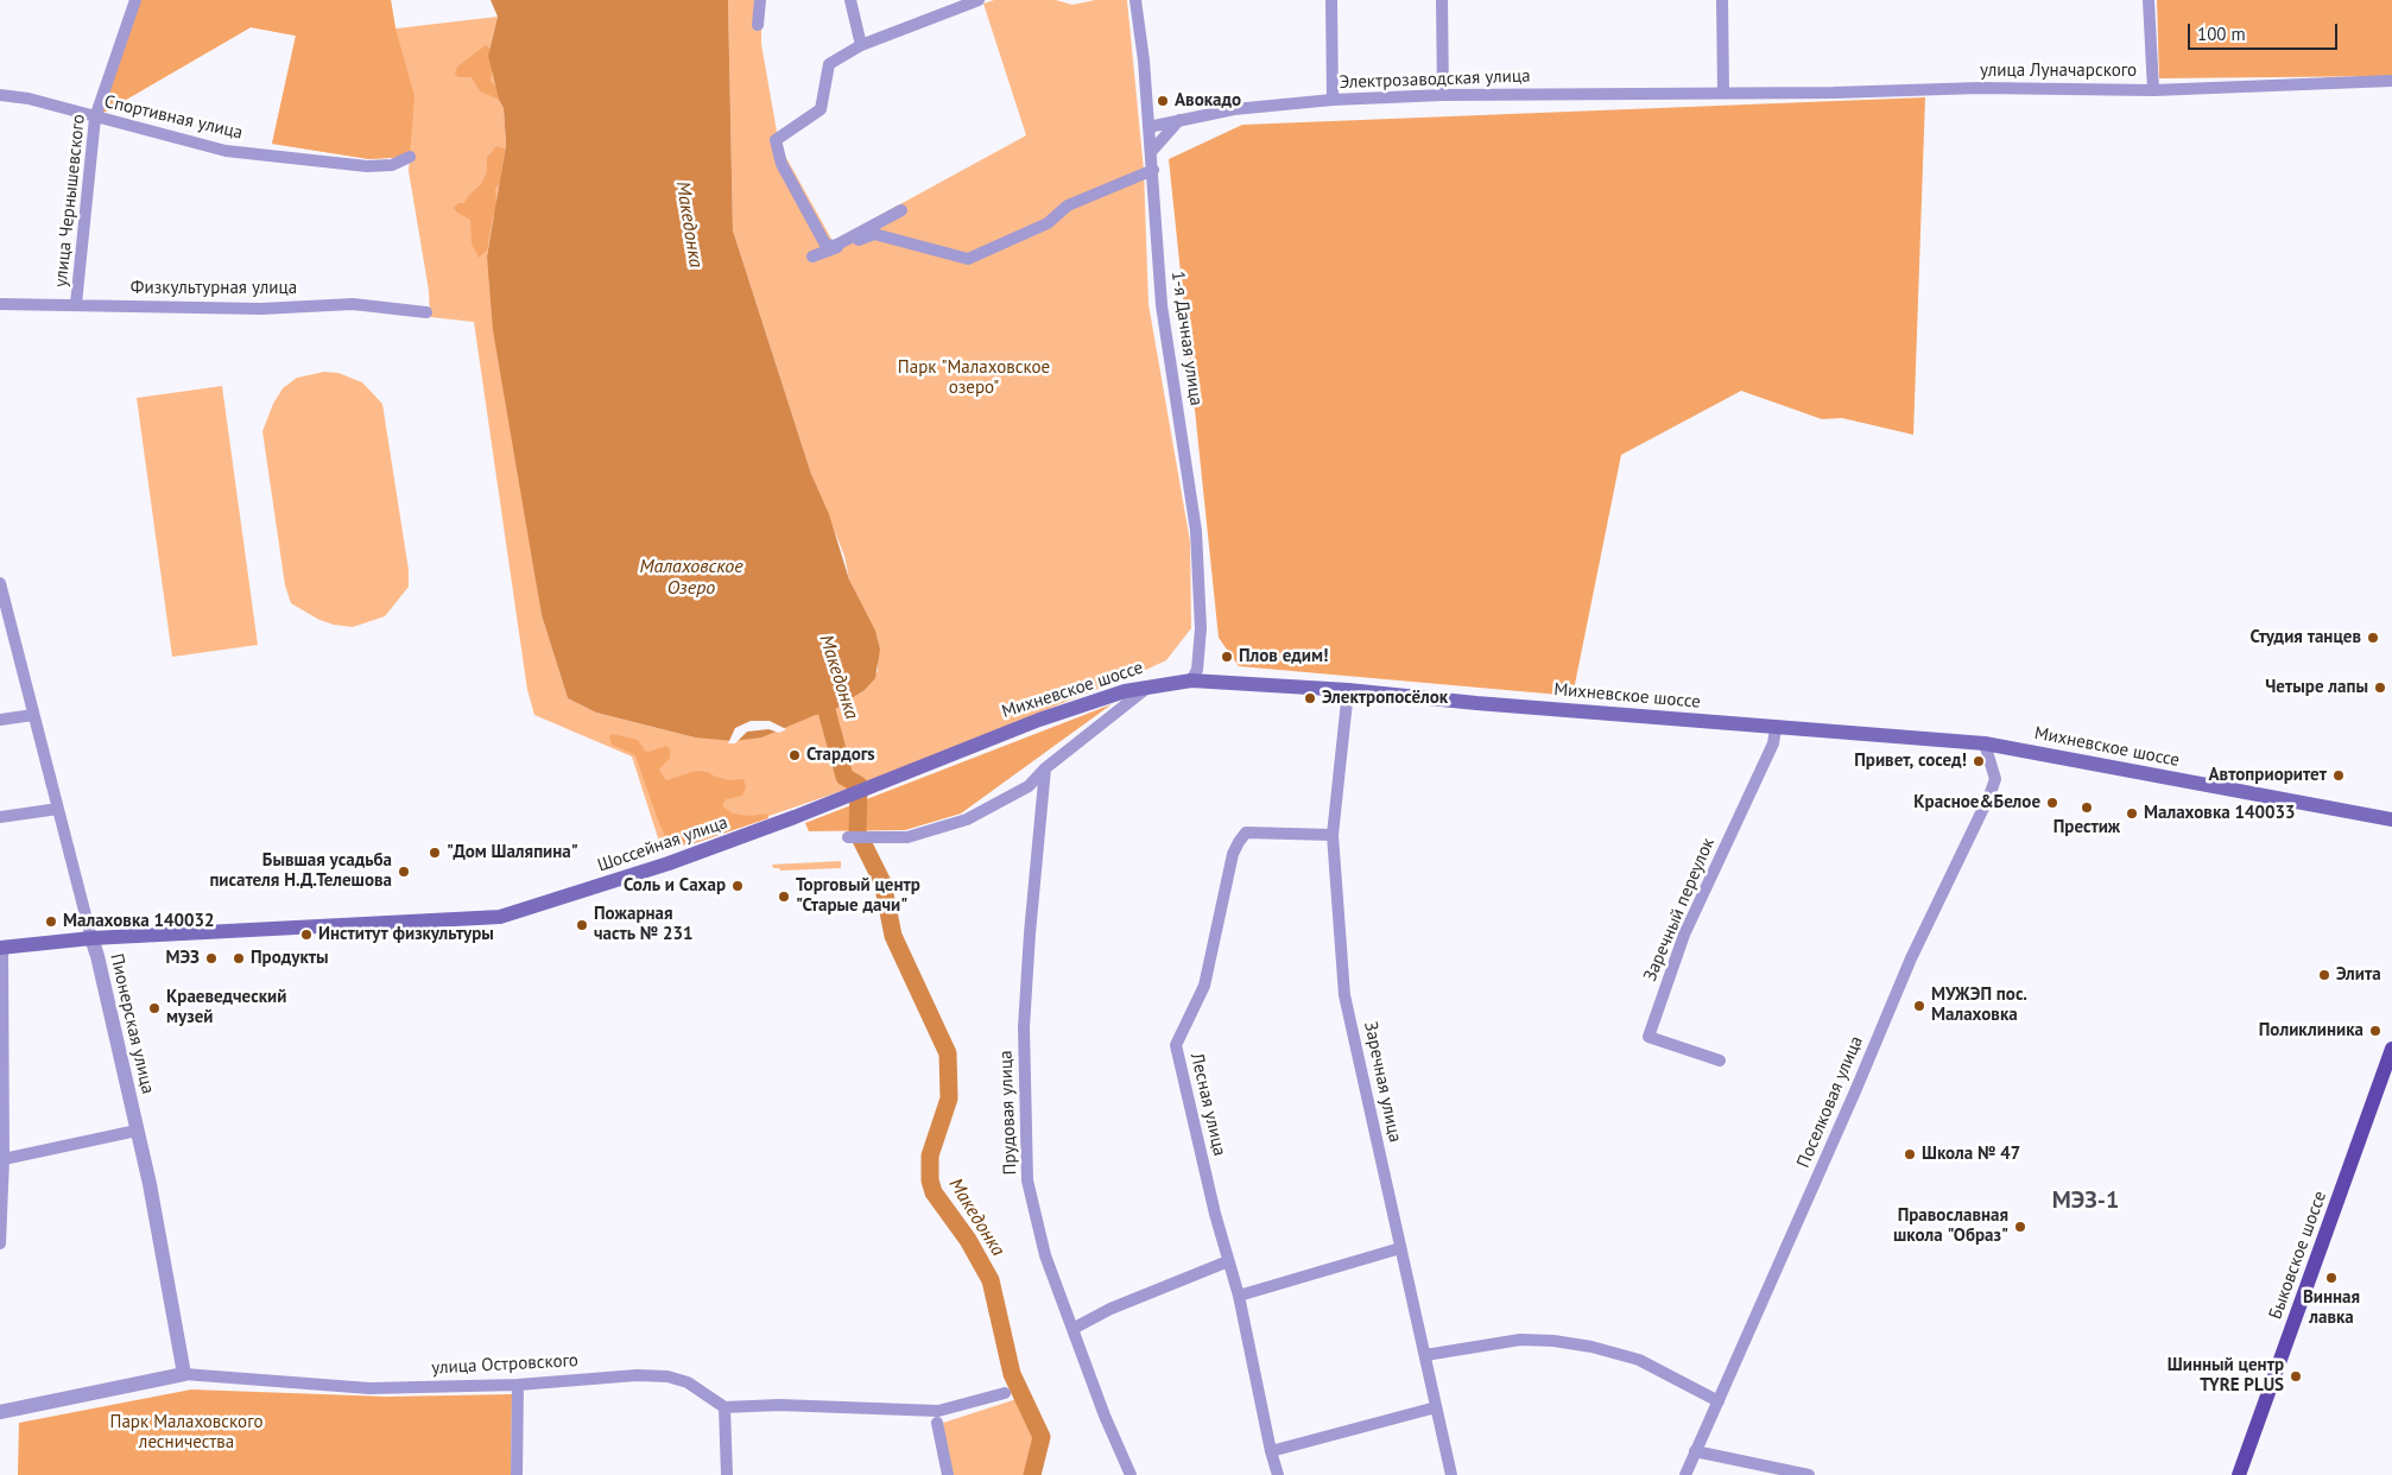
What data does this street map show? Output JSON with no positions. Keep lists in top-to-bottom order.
{
  "streets": {
    "main road": ["Михневское шоссе", "Шоссейная улица", "Быковское шоссе"],
    "street": [
      "улица Луначарского",
      "Электрозаводская улица",
      "Спортивная улица",
      "улица Чернышевского",
      "Физкультурная улица",
      "1-я Дачная улица",
      "Заречный переулок",
      "Пионерская улица",
      "Заречная улица",
      "Поселковая улица",
      "Лесная улица",
      "Прудовая улица",
      "улица Островского"
    ]
  },
  "crossings": [
    ["улица Луначарского", "Электрозаводская улица"],
    ["Электрозаводская улица", "1-я Дачная улица"],
    ["Спортивная улица", "улица Чернышевского"],
    ["улица Чернышевского", "Физкультурная улица"],
    ["1-я Дачная улица", "Михневское шоссе"],
    ["Михневское шоссе", "Шоссейная улица"],
    ["Михневское шоссе", "Заречный переулок"],
    ["Михневское шоссе", "Заречная улица"],
    ["Михневское шоссе", "Поселковая улица"],
    ["Шоссейная улица", "Пионерская улица"],
    ["Пионерская улица", "улица Островского"],
    ["Заречная улица", "Лесная улица"]
  ],
  "districts": ["МЭЗ-1"],
  "water": ["Македонка", "Малаховское Озеро"],
  "parks": ["Парк \"Малаховское озеро\"", "Парк Малаховского лесничества"],
  "places": [
    "Авокадо",
    "Студия танцев",
    "Плов едим!",
    "Четыре лапы",
    "Электропосёлок",
    "Стардогs",
    "Привет, сосед!",
    "Автоприоритет",
    "Красное&Белое",
    "Престиж",
    "Малаховка 140033",
    "\"Дом Шаляпина\"",
    "Бывшая усадьба писателя Н.Д.Телешова",
    "Соль и Сахар",
    "Торговый центр \"Старые дачи\"",
    "Малаховка 140032",
    "Пожарная часть № 231",
    "Институт физкультуры",
    "МЭЗ",
    "Продукты",
    "Элита",
    "МУЖЭП пос. Малаховка",
    "Краеведческий музей",
    "Поликлиника",
    "Школа № 47",
    "Православная школа \"Образ\"",
    "Винная лавка",
    "Шинный центр TYRE PLUS"
  ],
  "scale_bar": "100 m"
}
